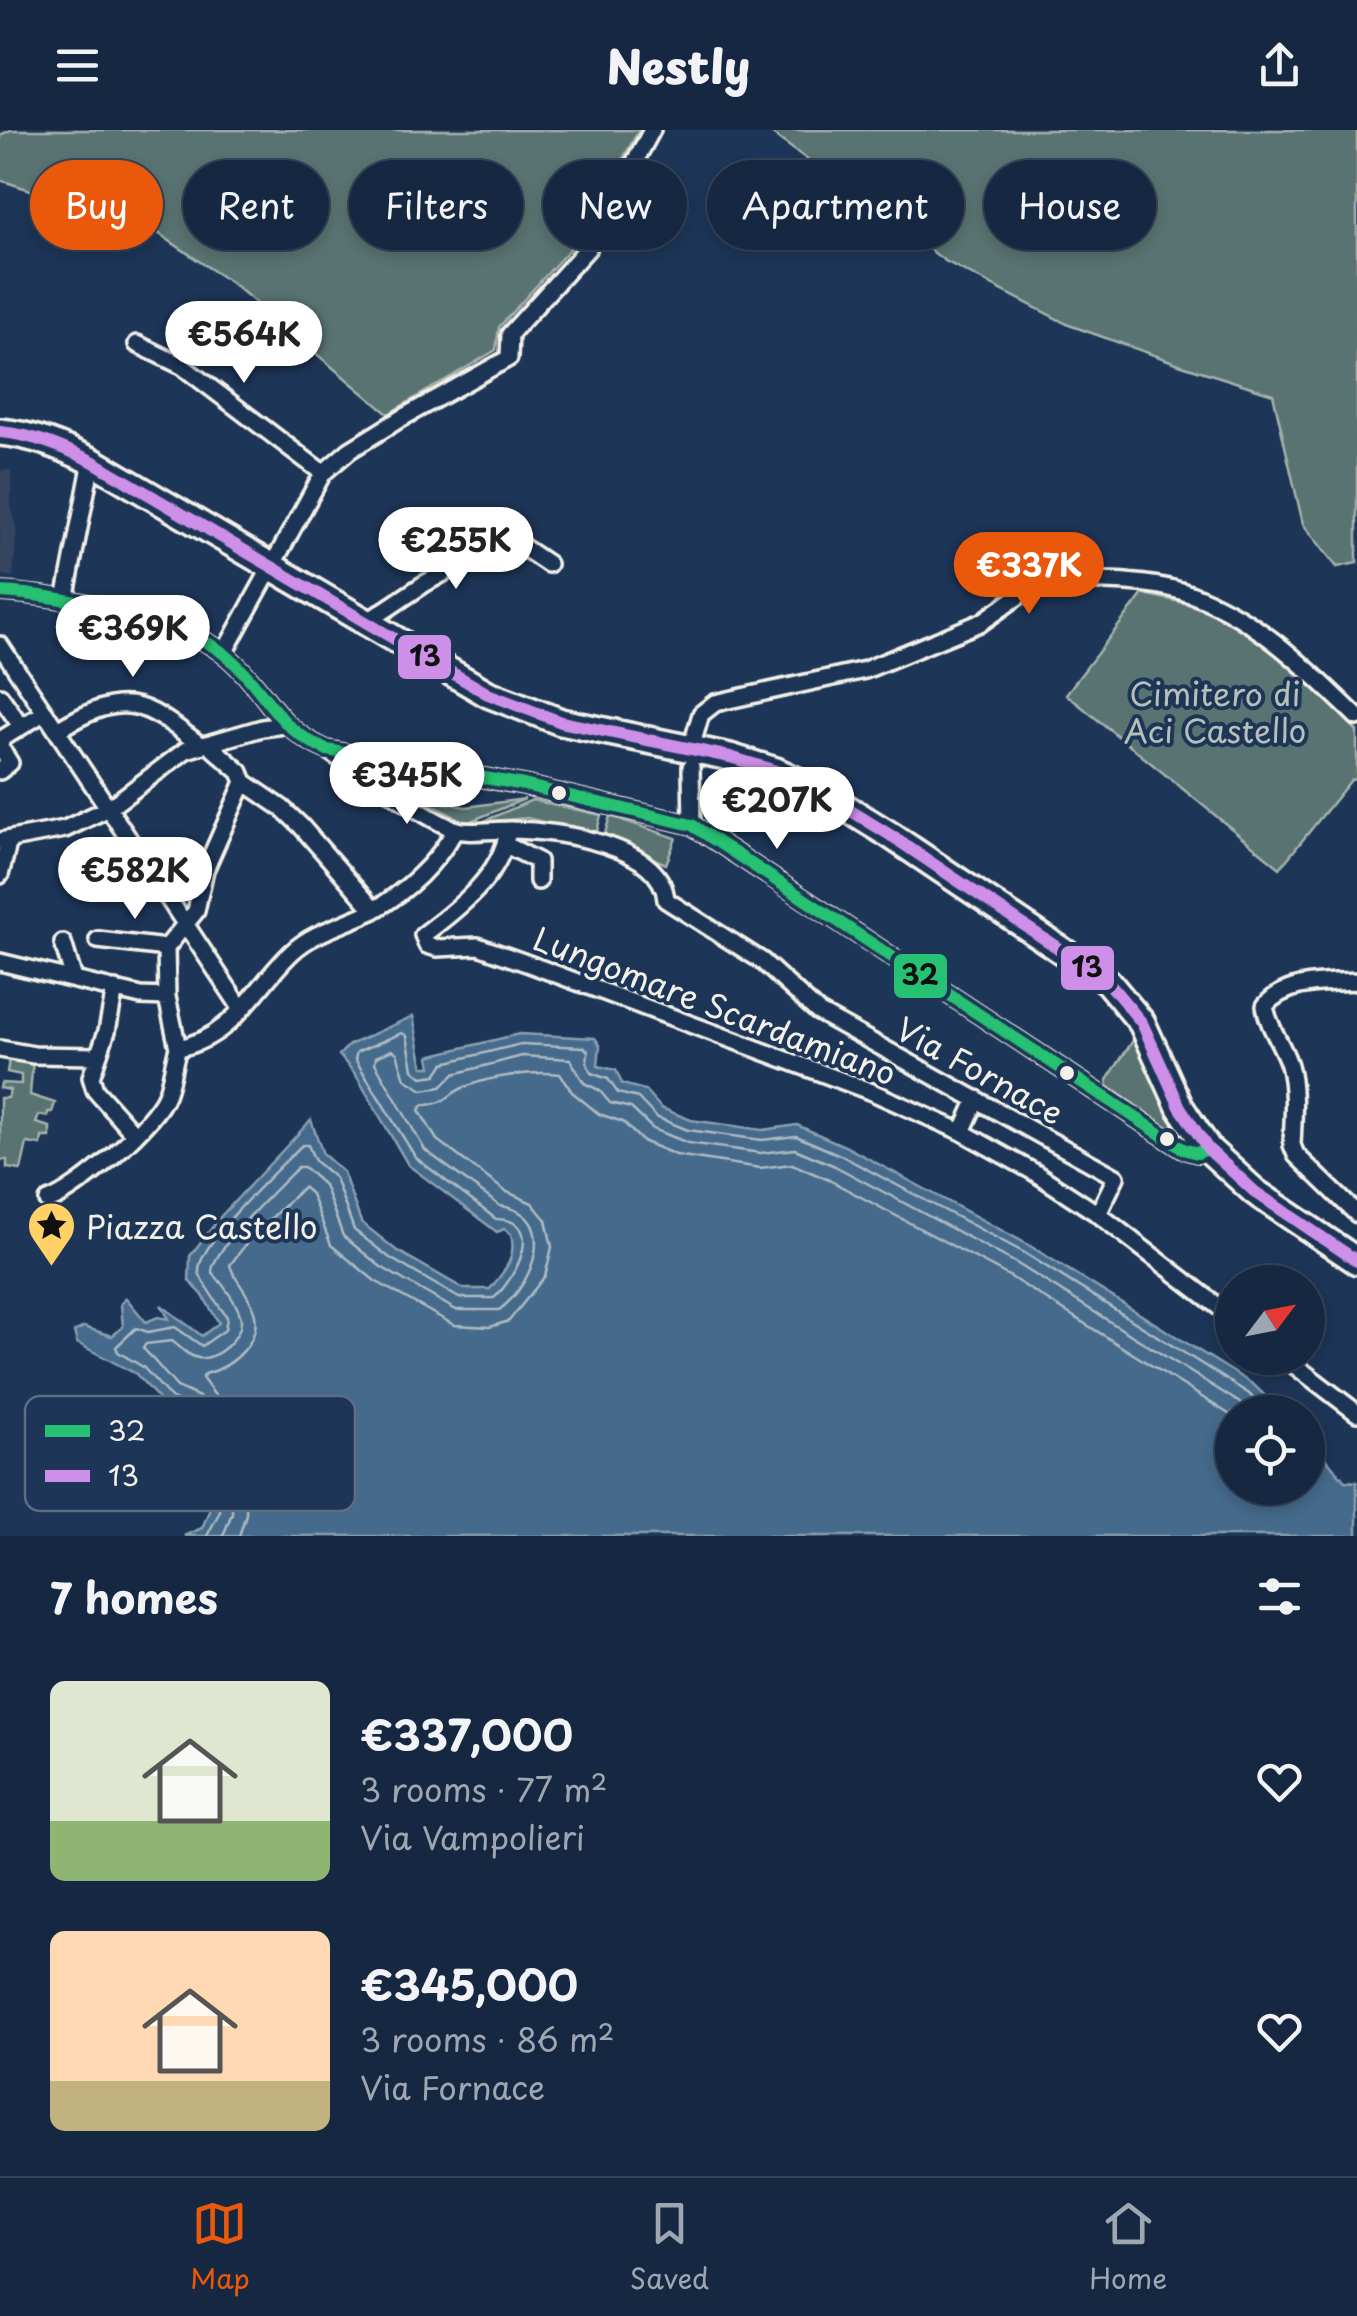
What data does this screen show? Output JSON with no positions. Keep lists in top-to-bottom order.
{
  "streets": {
    "street": ["Lungomare Scardamiano", "Via Fornace"]
  },
  "crossings": [
    ["Lungomare Scardamiano", "Via Fornace"]
  ],
  "parks": ["Cimitero di Aci Castello"],
  "places": {
    "place": ["Piazza Castello"]
  },
  "lines": ["transit line 13", "transit line 32"],
  "legend": ["32", "13"],
  "north": "top right",
  "page": {
    "header": "Nestly",
    "chip": [
      "Buy",
      "Rent",
      "Filters",
      "New",
      "Apartment",
      "House"
    ],
    "price": [
      "€564K",
      "€255K",
      "€337K",
      "€369K",
      "€345K",
      "€207K",
      "€582K"
    ],
    "heading": "7 homes",
    "list": [
      {
        "name": "€337,000",
        "note": "3 rooms · 77 m² · Via Vampolieri"
      },
      {
        "name": "€345,000",
        "note": "3 rooms · 86 m² · Via Fornace"
      }
    ],
    "tabs": ["Map", "Saved", "Home"]
  }
}
